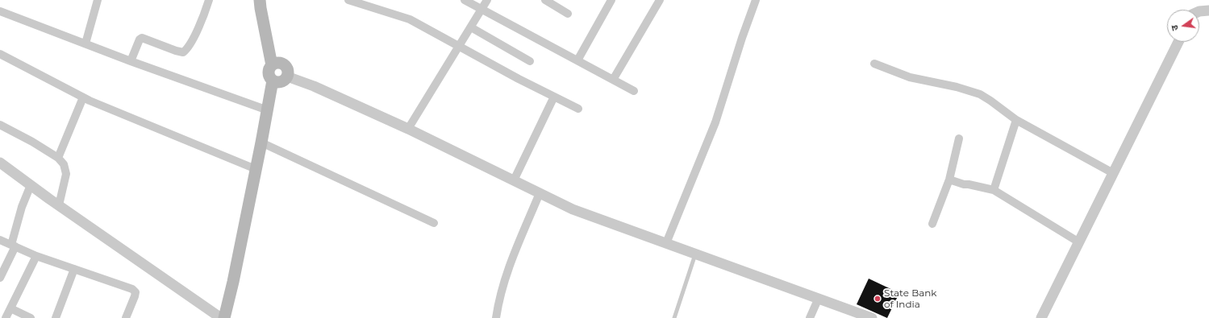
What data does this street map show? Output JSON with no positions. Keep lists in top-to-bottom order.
{
  "places": ["State Bank of India"],
  "north": "left"
}
